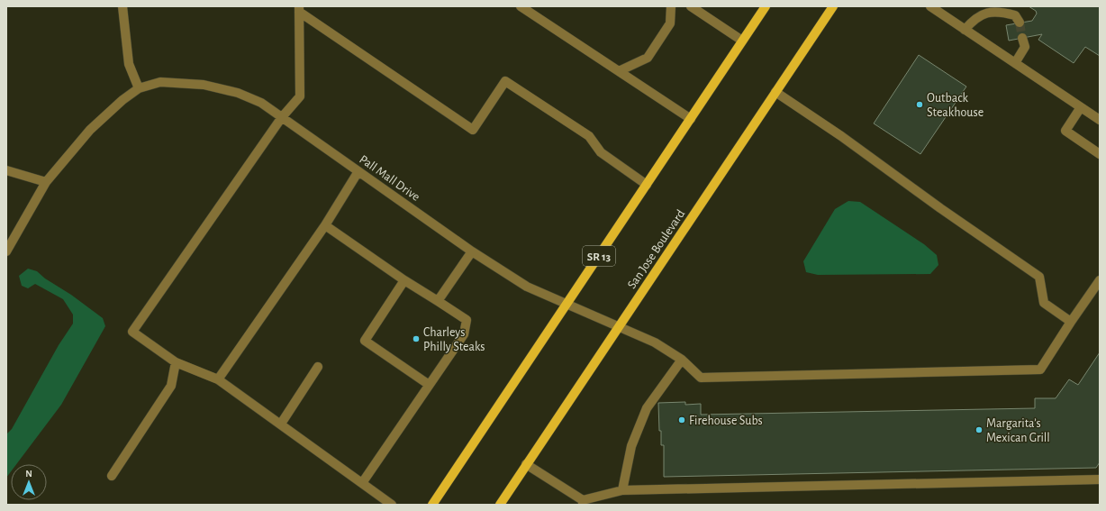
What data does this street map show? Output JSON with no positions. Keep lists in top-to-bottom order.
{
  "streets": {
    "main road": ["San Jose Boulevard", "SR 13"],
    "street": ["Pall Mall Drive"]
  },
  "crossings": [
    ["Pall Mall Drive", "San Jose Boulevard"],
    ["Pall Mall Drive", "SR 13"]
  ],
  "places": [
    "Outback Steakhouse",
    "Charleys Philly Steaks",
    "Firehouse Subs",
    "Margarita’s Mexican Grill"
  ],
  "north": "top"
}
